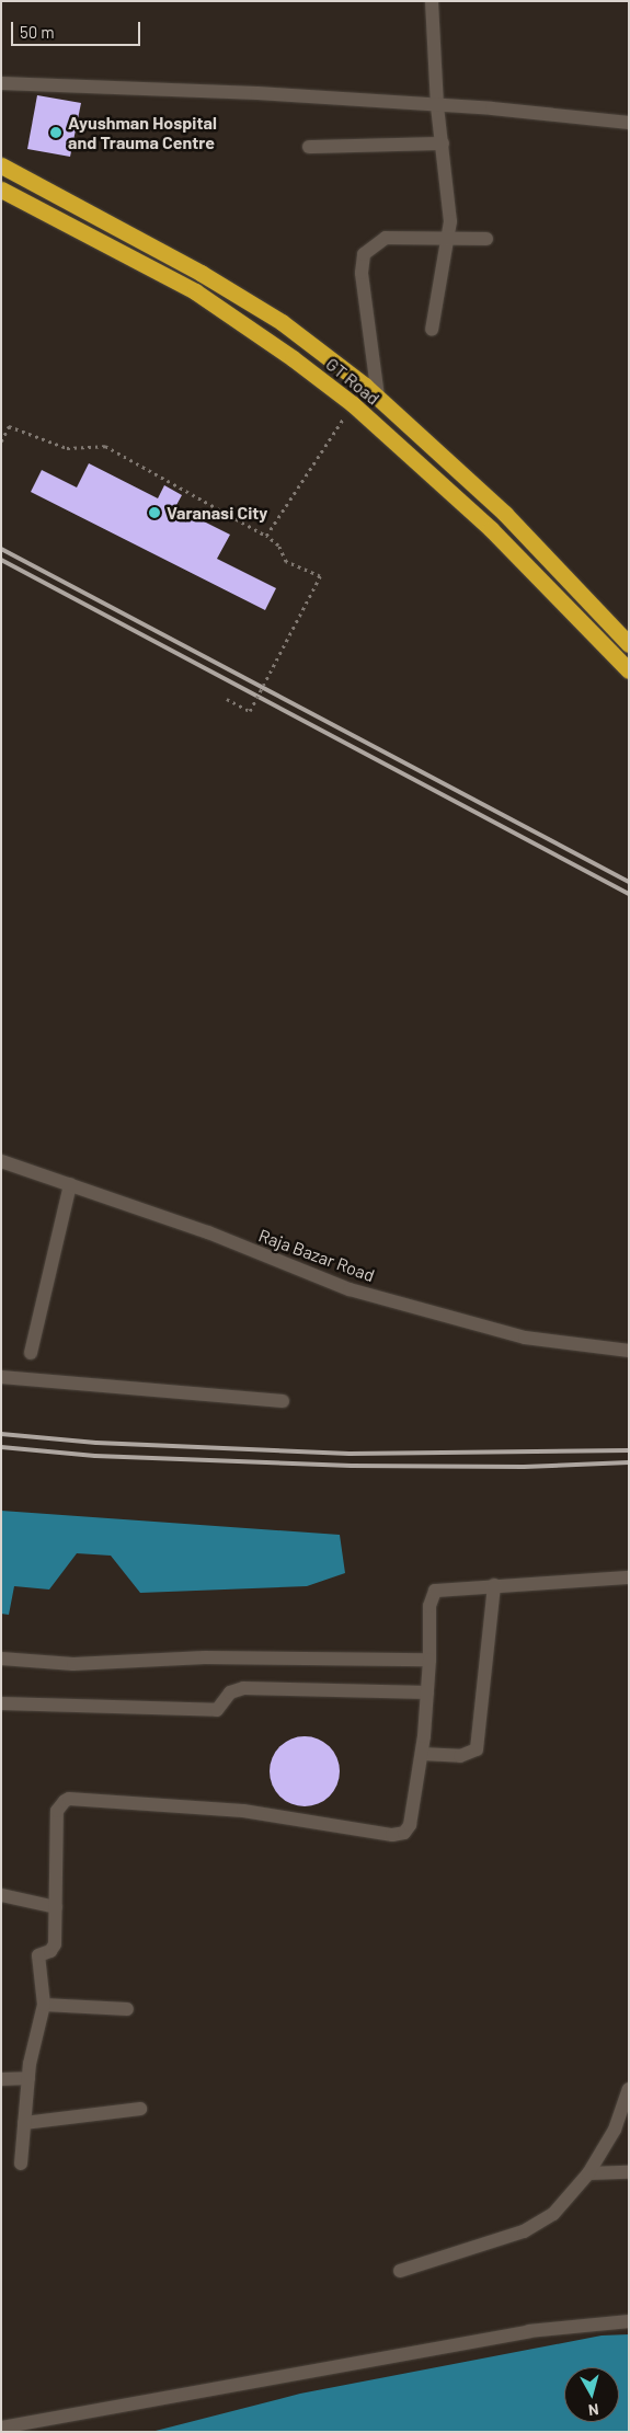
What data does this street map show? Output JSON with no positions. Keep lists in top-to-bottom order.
{
  "streets": {
    "highway": ["GT Road"],
    "street": ["Raja Bazar Road"]
  },
  "places": ["Ayushman Hospital and Trauma Centre", "Varanasi City"],
  "scale_bar": "50 m",
  "north": "bottom"
}
